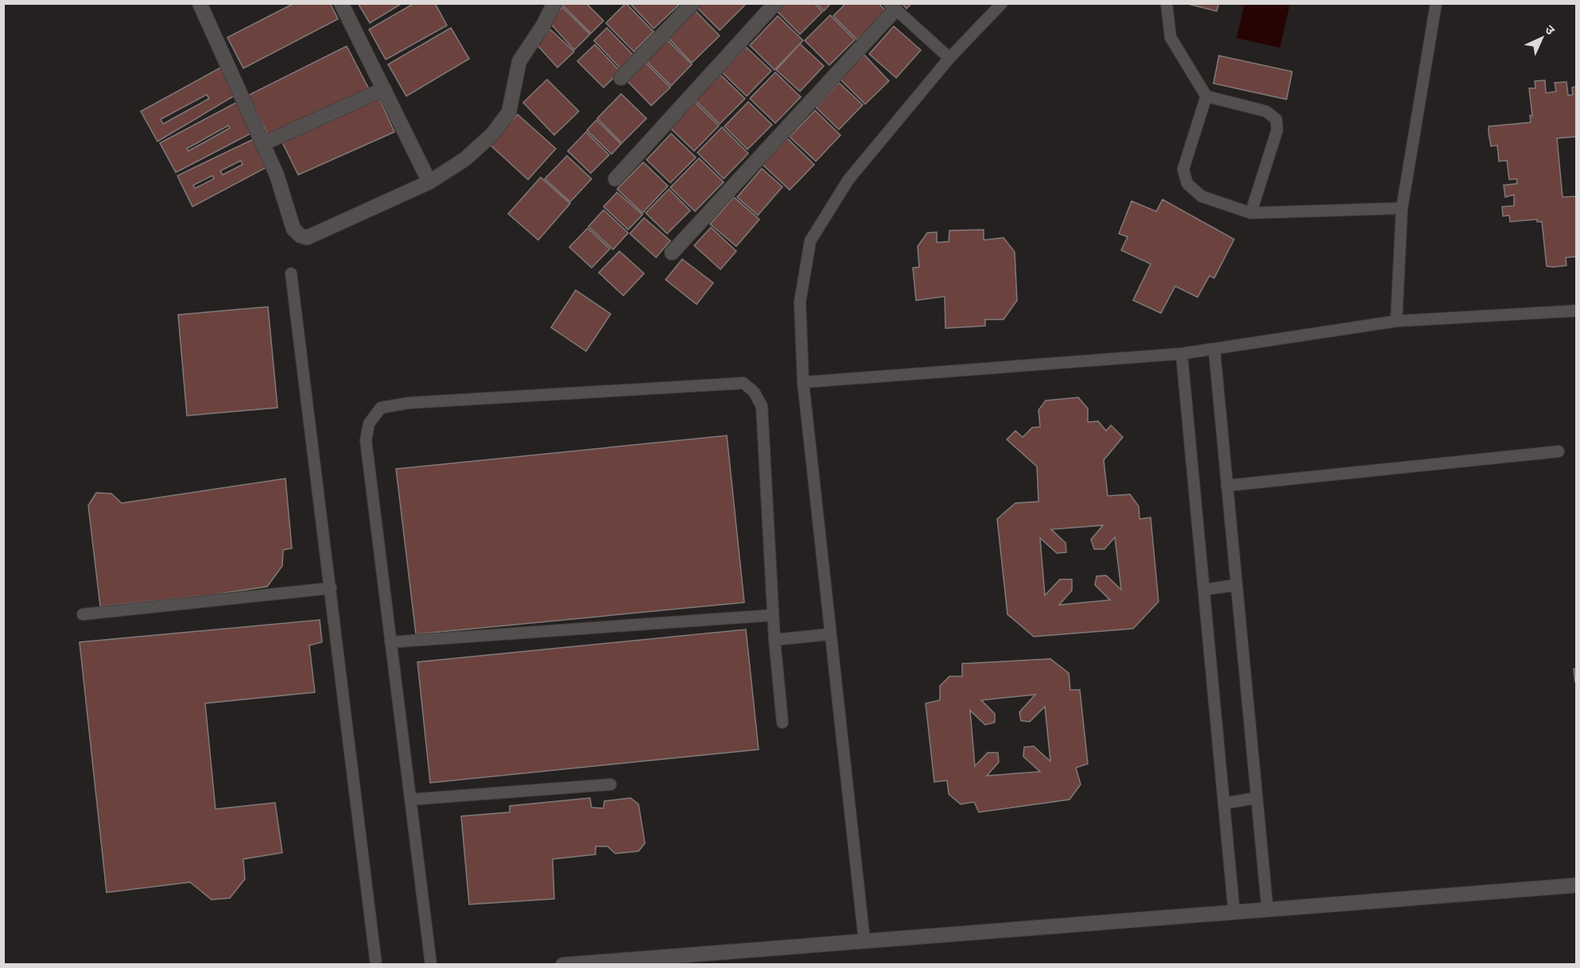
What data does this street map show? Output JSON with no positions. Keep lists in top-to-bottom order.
{
  "north": "top right"
}
